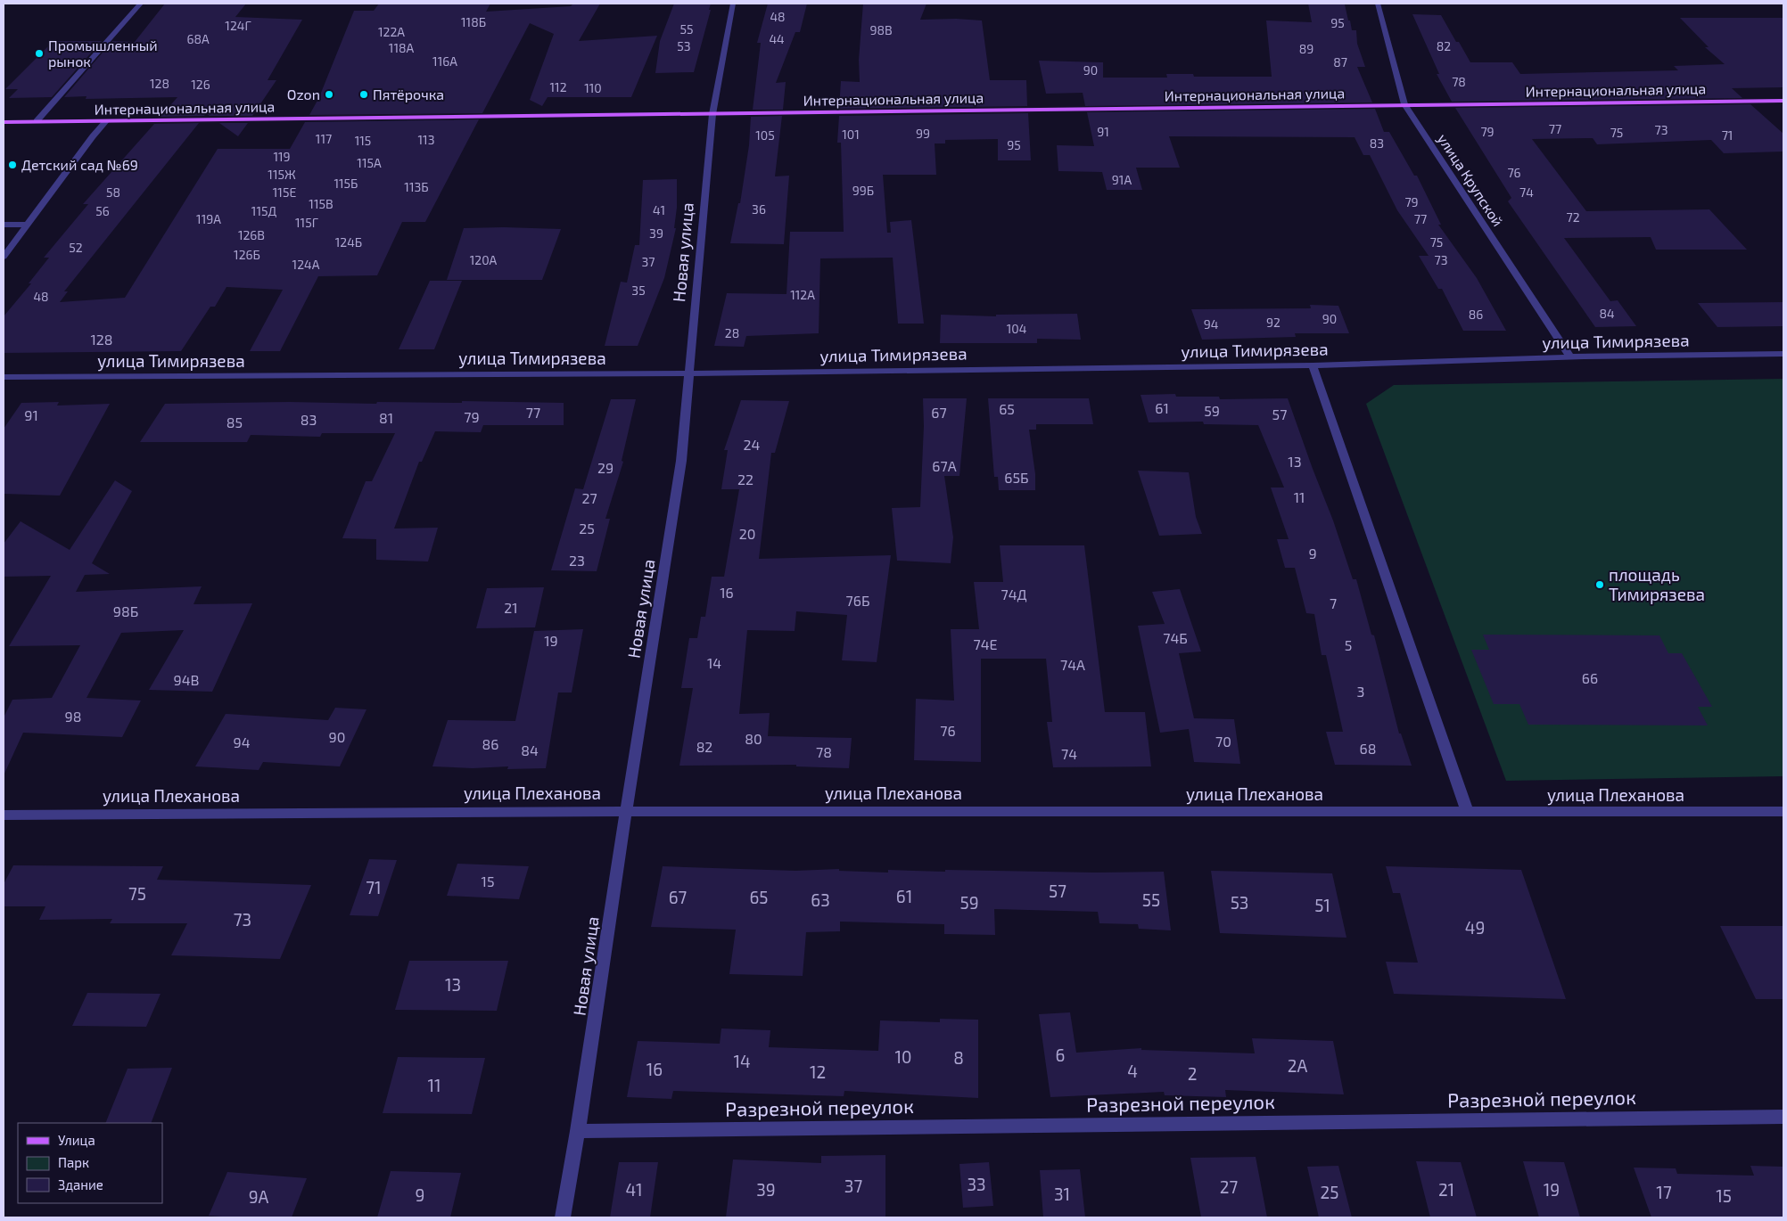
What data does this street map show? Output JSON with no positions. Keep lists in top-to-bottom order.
{
  "streets": {
    "main road": ["Интернациональная улица"],
    "street": [
      "улица Крупской",
      "Новая улица",
      "улица Тимирязева",
      "улица Плеханова",
      "Разрезной переулок"
    ]
  },
  "crossings": [
    ["Интернациональная улица", "улица Крупской"],
    ["Интернациональная улица", "Новая улица"],
    ["улица Крупской", "улица Тимирязева"],
    ["Новая улица", "улица Тимирязева"],
    ["Новая улица", "улица Плеханова"],
    ["Новая улица", "Разрезной переулок"]
  ],
  "places": [
    "Промышленный рынок",
    "Ozon",
    "Пятёрочка",
    "Детский сад №69",
    "площадь Тимирязева"
  ],
  "house_numbers": [
    "48",
    "118Б",
    "95",
    "124Г",
    "55",
    "98В",
    "122А",
    "68А",
    "44",
    "53",
    "82",
    "118А",
    "89",
    "116А",
    "87",
    "90",
    "78",
    "128",
    "126",
    "112",
    "110",
    "77",
    "73",
    "91",
    "79",
    "75",
    "99",
    "101",
    "105",
    "71",
    "117",
    "113",
    "115",
    "83",
    "95",
    "119",
    "115А",
    "76",
    "115Ж",
    "91А",
    "115Б",
    "113Б",
    "99Б",
    "58",
    "115Е",
    "74",
    "79",
    "115В",
    "36",
    "41",
    "56",
    "115Д",
    "72",
    "119А",
    "77",
    "115Г",
    "39",
    "126В",
    "124Б",
    "75",
    "52",
    "126Б",
    "120А",
    "73",
    "37",
    "124А",
    "35",
    "112А",
    "48",
    "84",
    "86",
    "90",
    "92",
    "94",
    "104",
    "28",
    "128",
    "61",
    "65",
    "59",
    "77",
    "67",
    "57",
    "91",
    "79",
    "81",
    "83",
    "85",
    "24",
    "13",
    "67А",
    "29",
    "65Б",
    "22",
    "11",
    "27",
    "25",
    "20",
    "9",
    "23",
    "16",
    "74Д",
    "76Б",
    "7",
    "21",
    "98Б",
    "74Б",
    "19",
    "74Е",
    "5",
    "14",
    "74А",
    "66",
    "94В",
    "3",
    "98",
    "76",
    "90",
    "80",
    "70",
    "94",
    "86",
    "82",
    "68",
    "84",
    "78",
    "74",
    "15",
    "71",
    "57",
    "75",
    "61",
    "67",
    "65",
    "63",
    "55",
    "59",
    "53",
    "51",
    "73",
    "49",
    "13",
    "6",
    "10",
    "8",
    "14",
    "2А",
    "16",
    "4",
    "12",
    "2",
    "11",
    "33",
    "37",
    "27",
    "41",
    "39",
    "21",
    "19",
    "25",
    "17",
    "31",
    "9",
    "15",
    "9А"
  ],
  "legend": ["Улица", "Парк", "Здание"]
}
